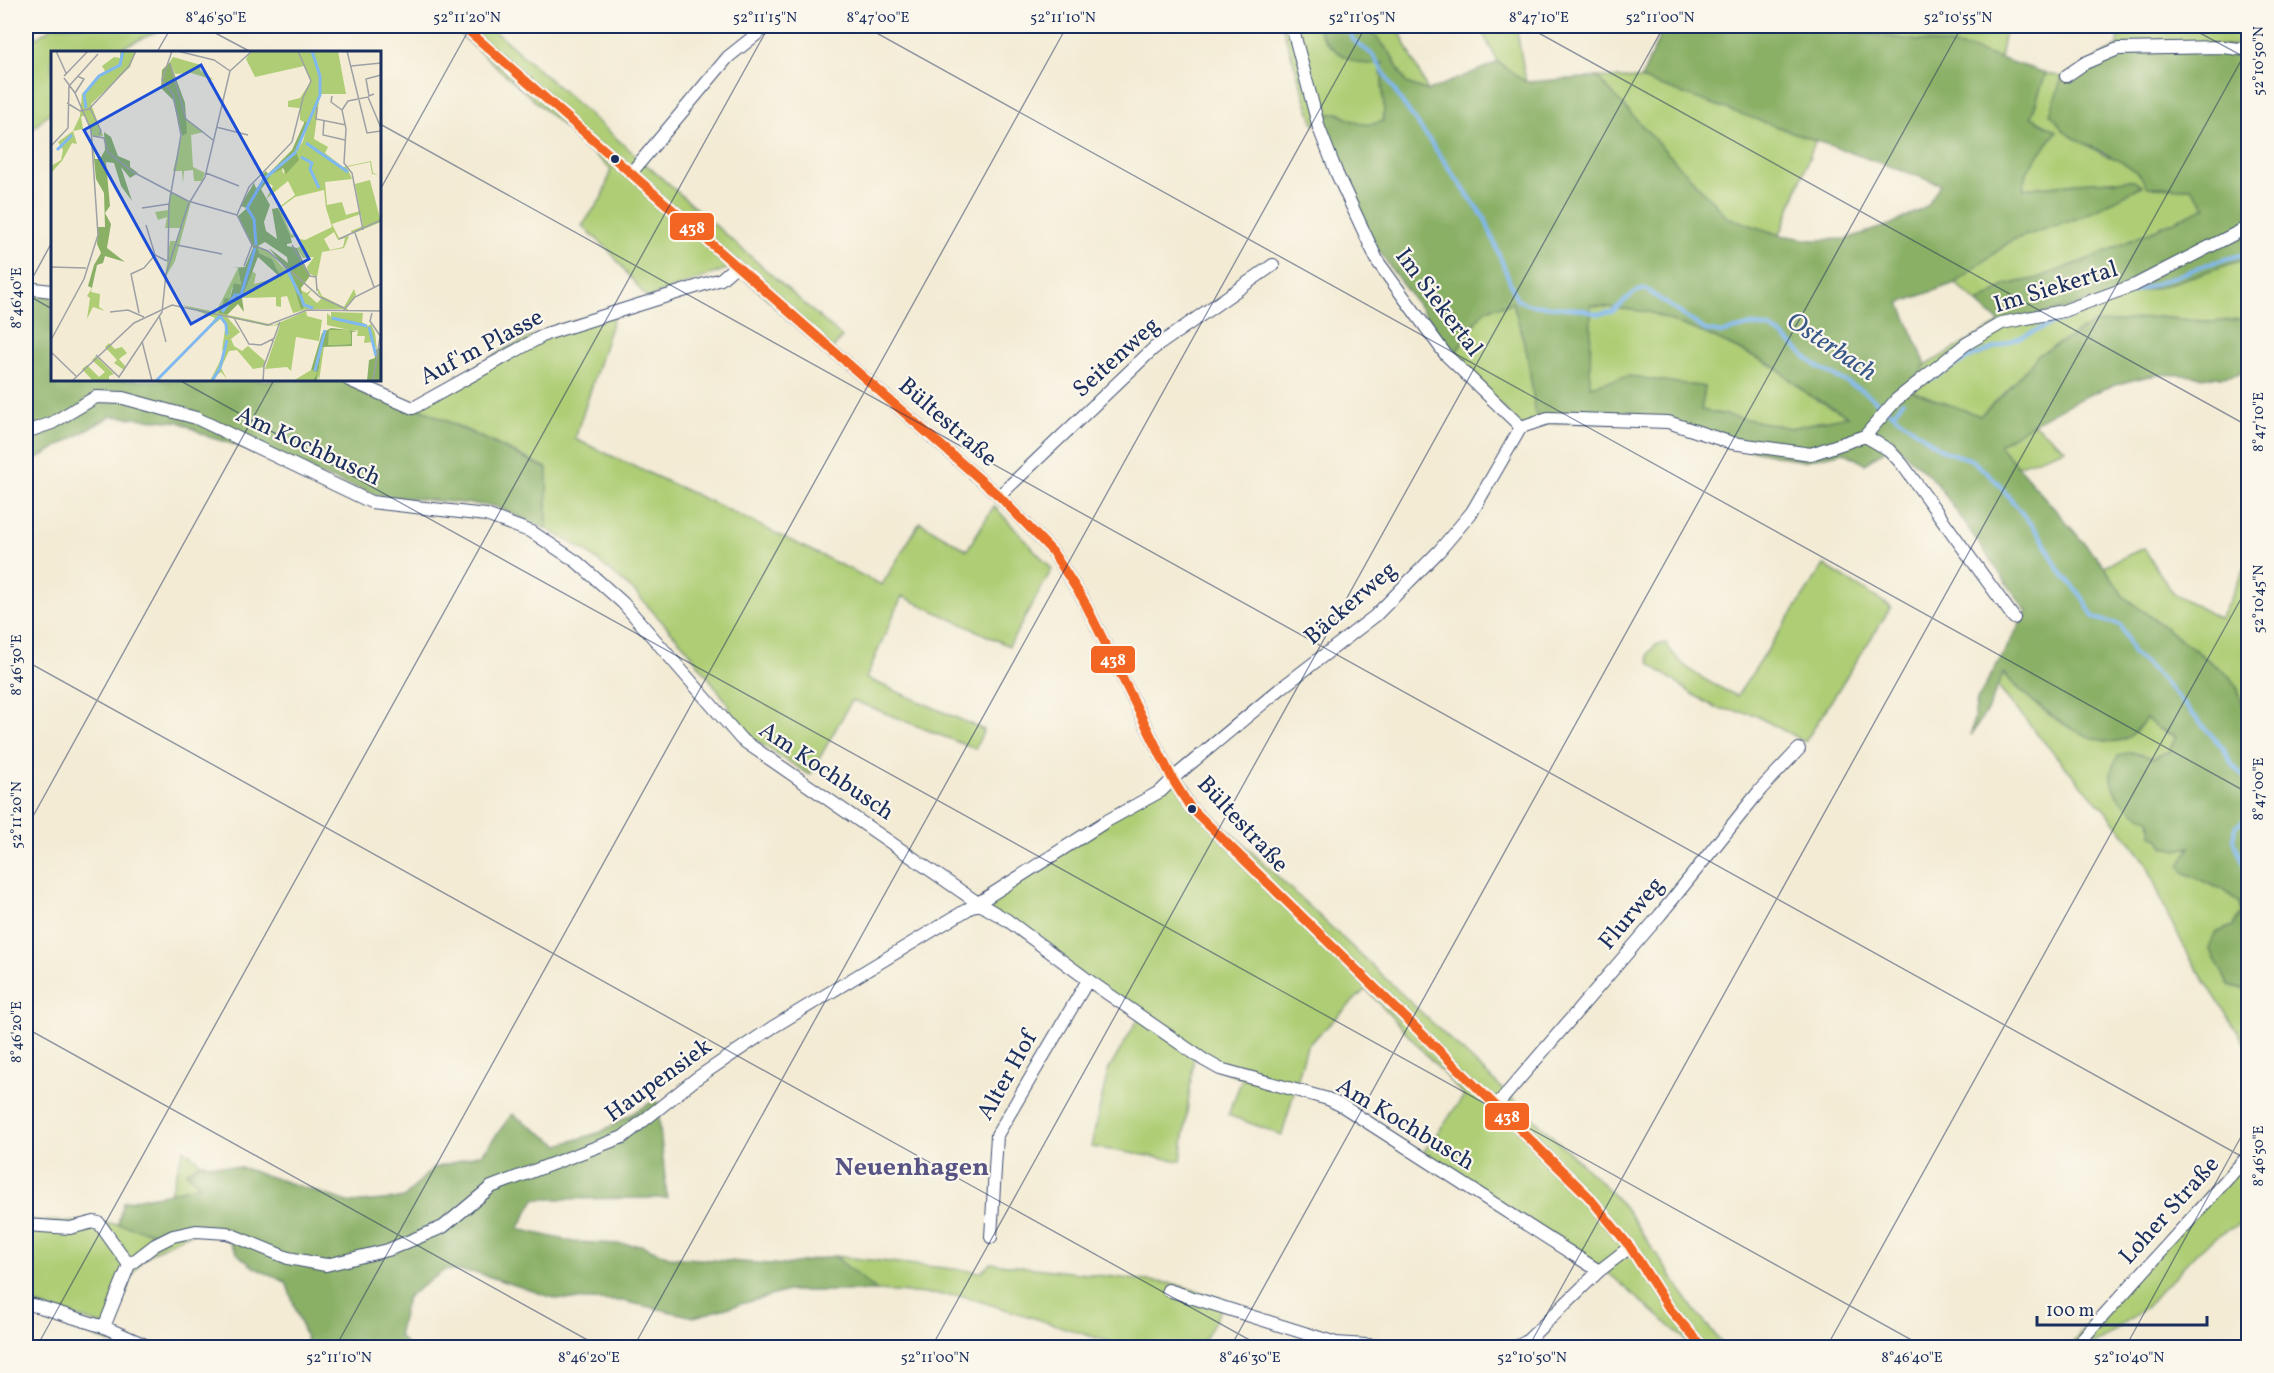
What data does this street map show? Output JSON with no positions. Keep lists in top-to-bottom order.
{
  "streets": {
    "street": [
      "Im Siekertal",
      "Auf'm Plasse",
      "Seitenweg",
      "Bültestraße",
      "Am Kochbusch",
      "Bäckerweg",
      "Flurweg",
      "Alter Hof",
      "Haupensiek",
      "Loher Straße"
    ]
  },
  "crossings": [
    ["Im Siekertal", "Bäckerweg"],
    ["Auf'm Plasse", "Bültestraße"],
    ["Seitenweg", "Bültestraße"],
    ["Bültestraße", "Bäckerweg"],
    ["Bültestraße", "Flurweg"],
    ["Bültestraße", "Haupensiek"],
    ["Am Kochbusch", "Alter Hof"],
    ["Am Kochbusch", "Haupensiek"],
    ["Bäckerweg", "Haupensiek"]
  ],
  "districts": ["Neuenhagen"],
  "water": ["Osterbach"],
  "lines": ["transit line 438"],
  "scale_bar": "100 m",
  "coordinates": [
    "8°46'50\"E",
    "52°11'20\"N",
    "52°11'15\"N",
    "8°47'00\"E",
    "52°11'10\"N",
    "52°11'05\"N",
    "8°47'10\"E",
    "52°11'00\"N",
    "52°10'55\"N",
    "52°10'50\"N",
    "8°46'40\"E",
    "52°10'45\"N",
    "8°46'30\"E",
    "8°46'20\"E",
    "52°10'40\"N"
  ]
}
